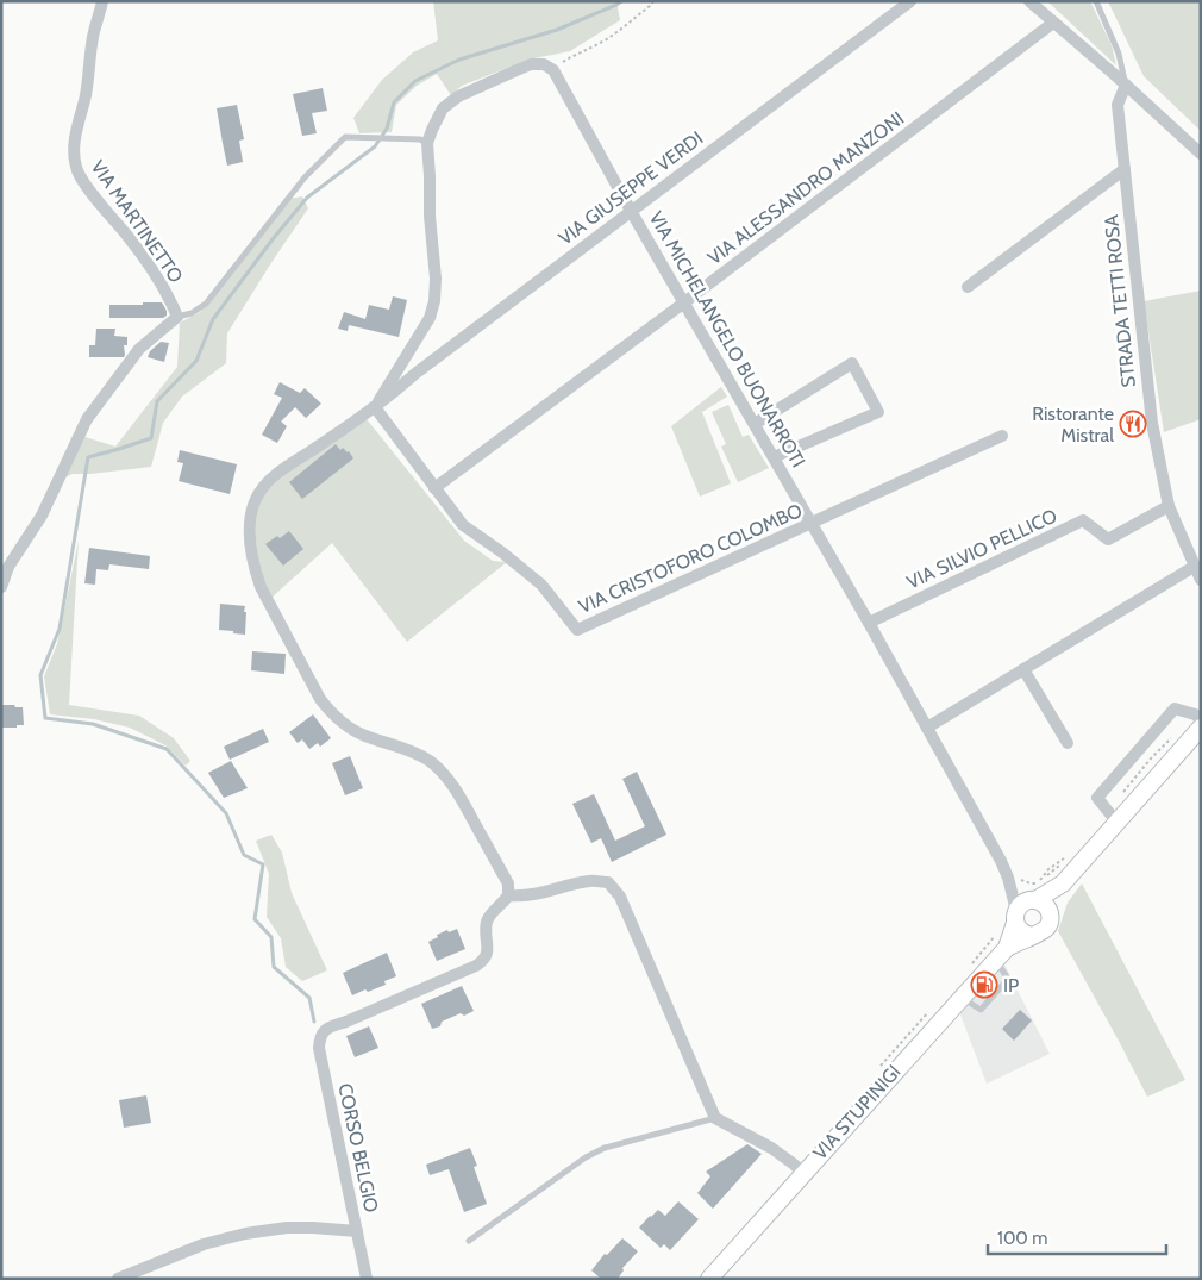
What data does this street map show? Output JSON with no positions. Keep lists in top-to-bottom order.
{
  "streets": {
    "street": [
      "VIA GIUSEPPE VERDI",
      "VIA ALESSANDRO MANZONI",
      "VIA MARTINETTO",
      "STRADA TETTI ROSA",
      "VIA MICHELANGELO BUONARROTI",
      "VIA SILVIO PELLICO",
      "VIA CRISTOFORO COLOMBO",
      "VIA STUPINIGI",
      "CORSO BELGIO"
    ]
  },
  "crossings": [
    ["VIA GIUSEPPE VERDI", "VIA MICHELANGELO BUONARROTI"],
    ["VIA GIUSEPPE VERDI", "VIA CRISTOFORO COLOMBO"],
    ["VIA ALESSANDRO MANZONI", "VIA MICHELANGELO BUONARROTI"],
    ["VIA ALESSANDRO MANZONI", "VIA CRISTOFORO COLOMBO"],
    ["STRADA TETTI ROSA", "VIA SILVIO PELLICO"],
    ["VIA MICHELANGELO BUONARROTI", "VIA SILVIO PELLICO"],
    ["VIA MICHELANGELO BUONARROTI", "VIA CRISTOFORO COLOMBO"],
    ["VIA MICHELANGELO BUONARROTI", "VIA STUPINIGI"]
  ],
  "places": {
    "restaurant": ["Ristorante Mistral"],
    "fuel station": ["IP"]
  },
  "scale_bar": "100 m"
}
